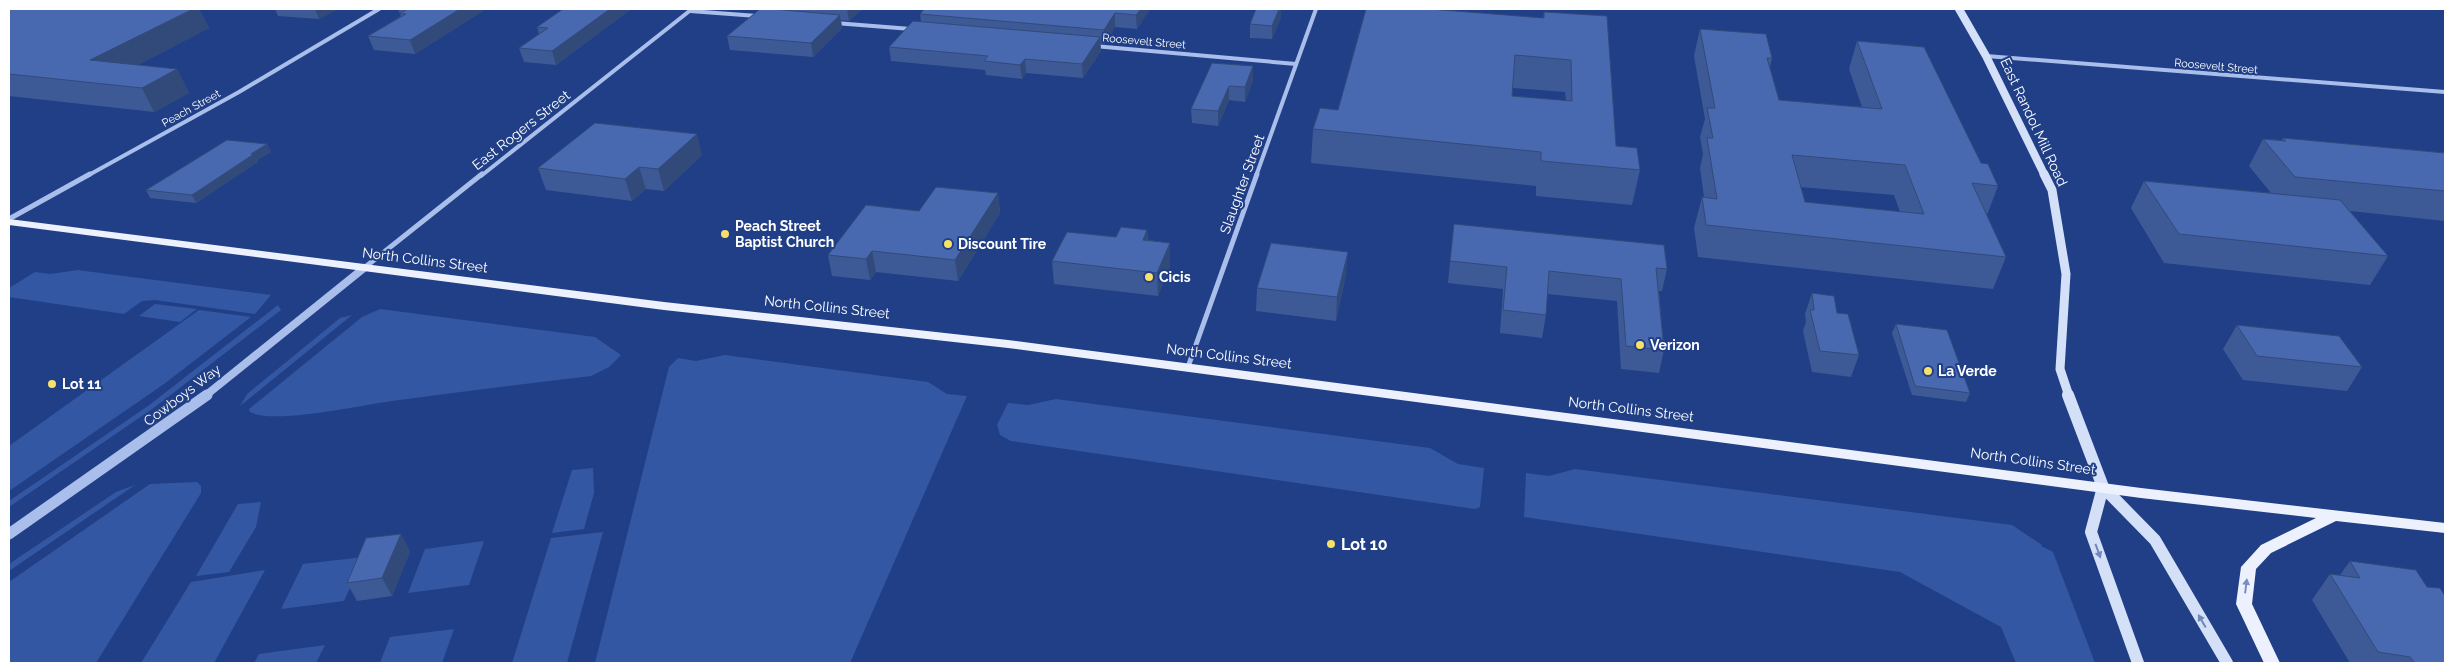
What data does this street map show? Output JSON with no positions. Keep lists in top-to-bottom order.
{
  "streets": {
    "main road": ["East Randol Mill Road", "North Collins Street"],
    "street": [
      "Roosevelt Street",
      "Peach Street",
      "East Rogers Street",
      "Slaughter Street",
      "Cowboys Way"
    ]
  },
  "crossings": [
    ["Roosevelt Street", "East Randol Mill Road"],
    ["Roosevelt Street", "Slaughter Street"],
    ["Peach Street", "North Collins Street"],
    ["East Randol Mill Road", "North Collins Street"],
    ["East Rogers Street", "North Collins Street"],
    ["East Rogers Street", "Cowboys Way"],
    ["Slaughter Street", "North Collins Street"],
    ["North Collins Street", "Cowboys Way"]
  ],
  "places": [
    "Peach Street Baptist Church",
    "Discount Tire",
    "Cicis",
    "Verizon",
    "La Verde",
    "Lot 11",
    "Lot 10"
  ]
}
